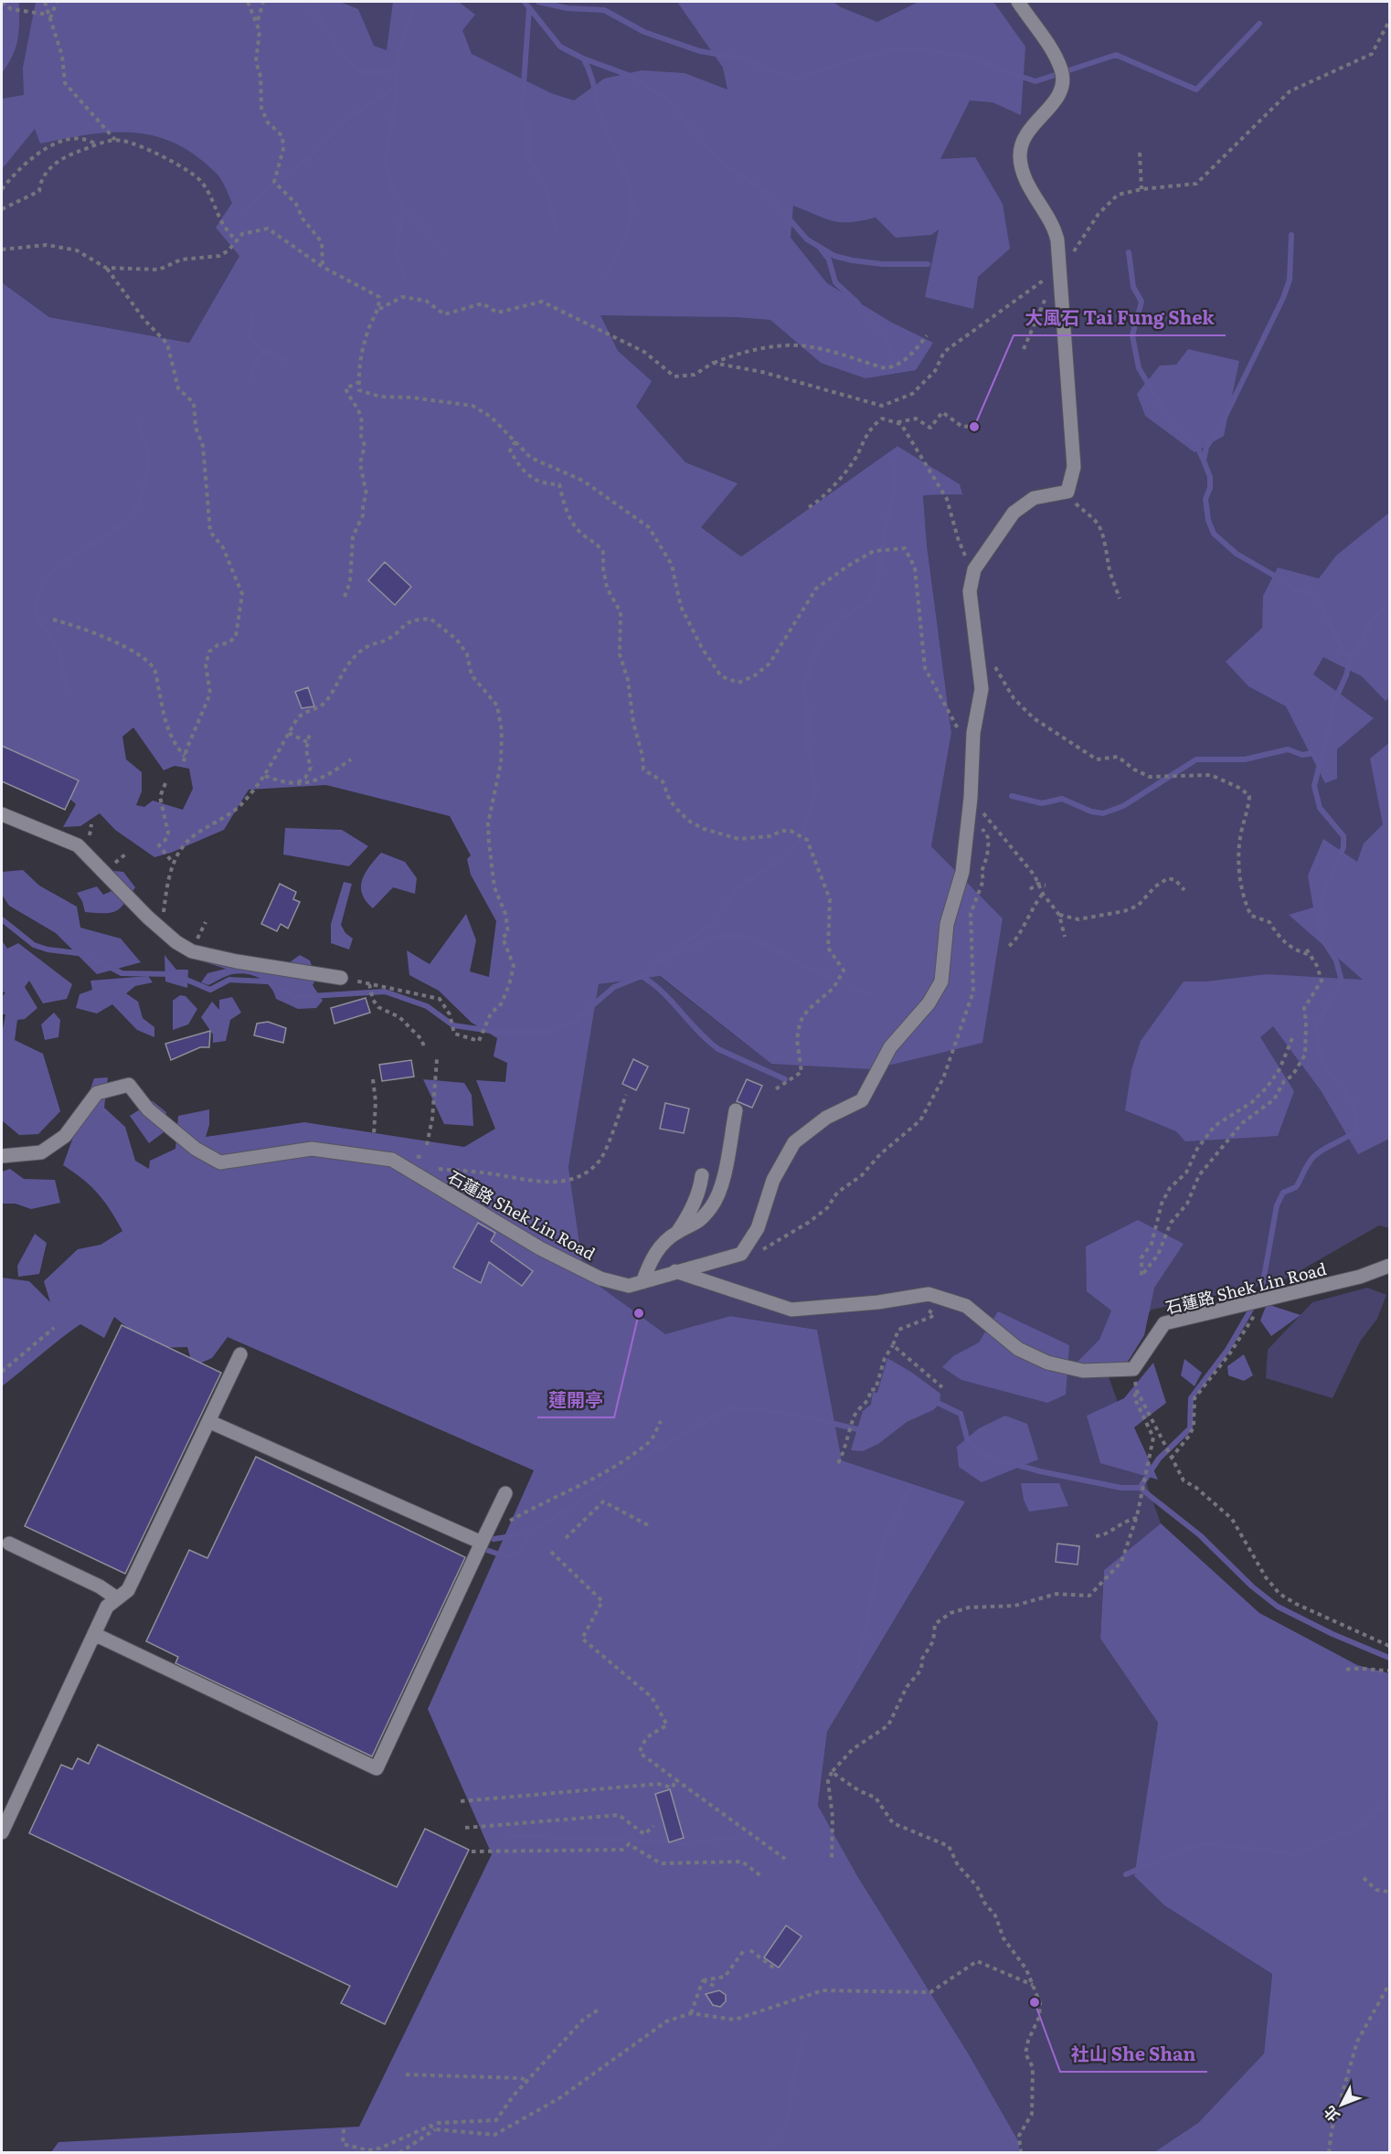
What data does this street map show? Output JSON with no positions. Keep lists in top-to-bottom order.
{
  "streets": {
    "street": ["石蓮路 Shek Lin Road"]
  },
  "places": ["大風石 Tai Fung Shek", "蓮開亭", "社山 She Shan"],
  "north": "bottom left"
}
